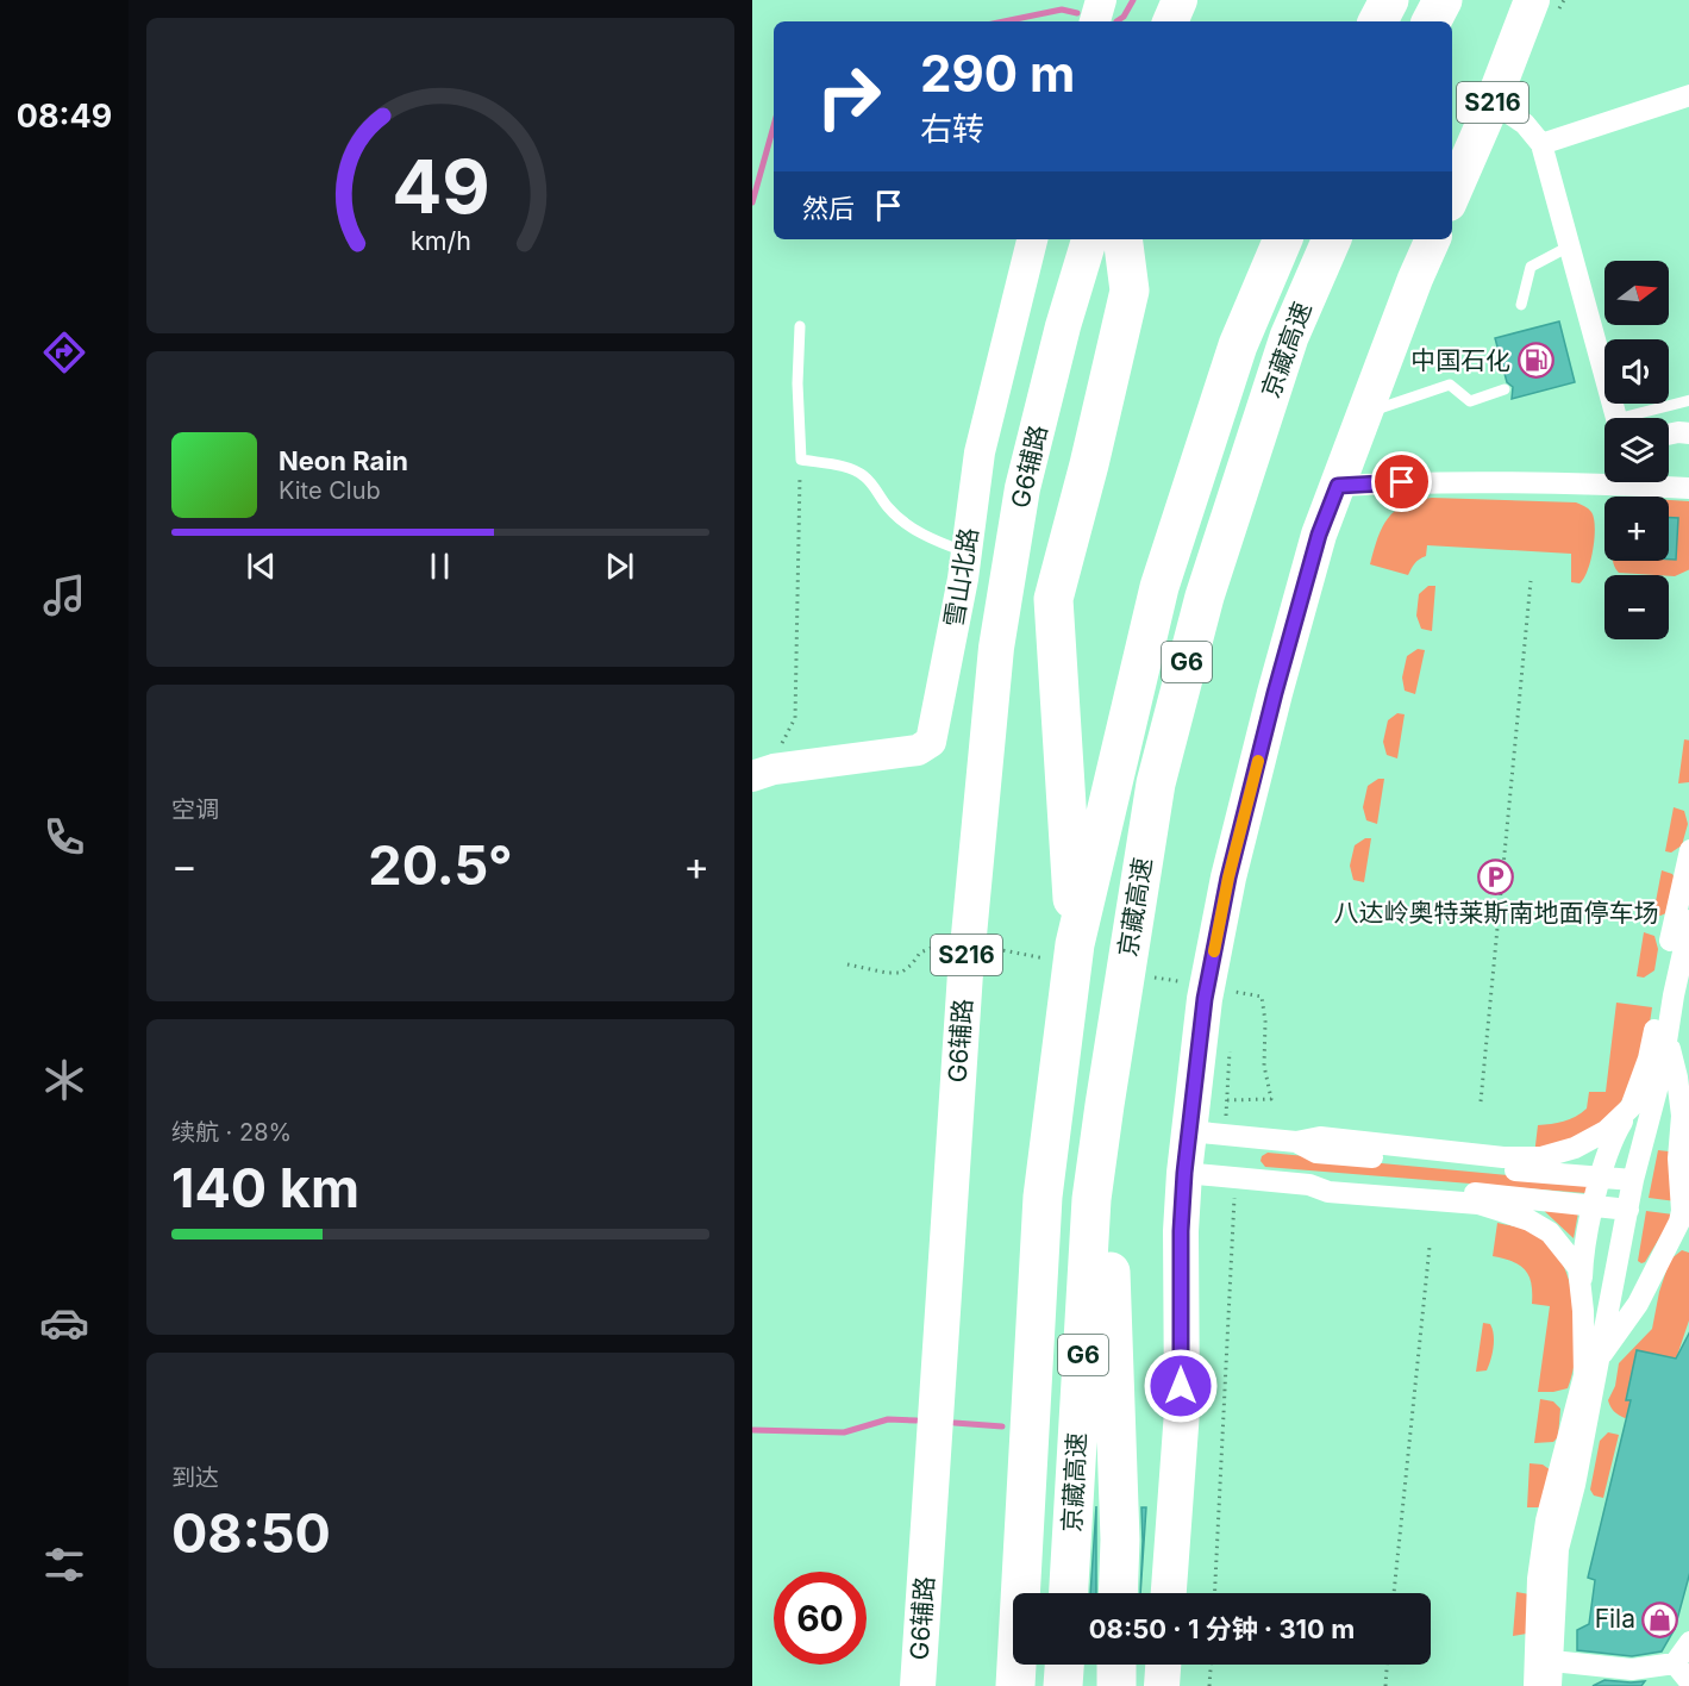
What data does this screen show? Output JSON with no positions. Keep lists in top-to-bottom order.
{
  "streets": {
    "highway": ["京藏高速", "G6"],
    "main road": ["S216", "G6辅路"],
    "street": ["雪山北路"]
  },
  "places": {
    "fuel station": ["中国石化"],
    "parking": ["八达岭奥特莱斯南地面停车场"],
    "shop": ["Fila"]
  },
  "north": "right",
  "page": {
    "tabs": "08:49",
    "turn": ["290 m", "右转"],
    "then": "然后",
    "map_buttons": ["+", "−"],
    "song": ["Neon Rain", "Kite Club"],
    "tile": [
      "空调",
      ["续航 · 28%", "140 km"],
      ["到达", "08:50"]
    ],
    "heat": ["−", "20.5°", "+"],
    "limit": "60",
    "trip": "08:50 · 1 分钟 · 310 m",
    "gauge": ["49", "km/h"]
  }
}
